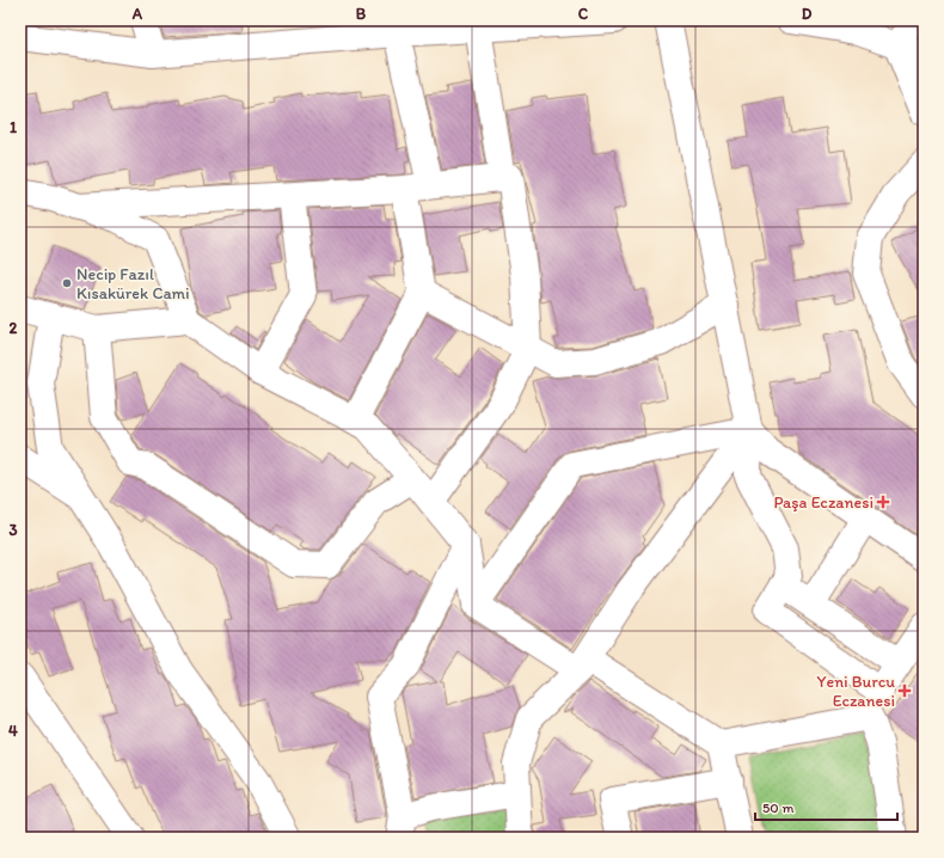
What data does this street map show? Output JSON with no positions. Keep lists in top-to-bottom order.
{
  "places": {
    "other": ["Necip Fazıl Kısakürek Cami"],
    "health": ["Paşa Eczanesi", "Yeni Burcu Eczanesi"]
  },
  "scale_bar": "50 m",
  "grid": {
    "columns": [
      "A",
      "B",
      "C",
      "D"
    ],
    "rows": [
      "1",
      "2",
      "3",
      "4"
    ]
  }
}
